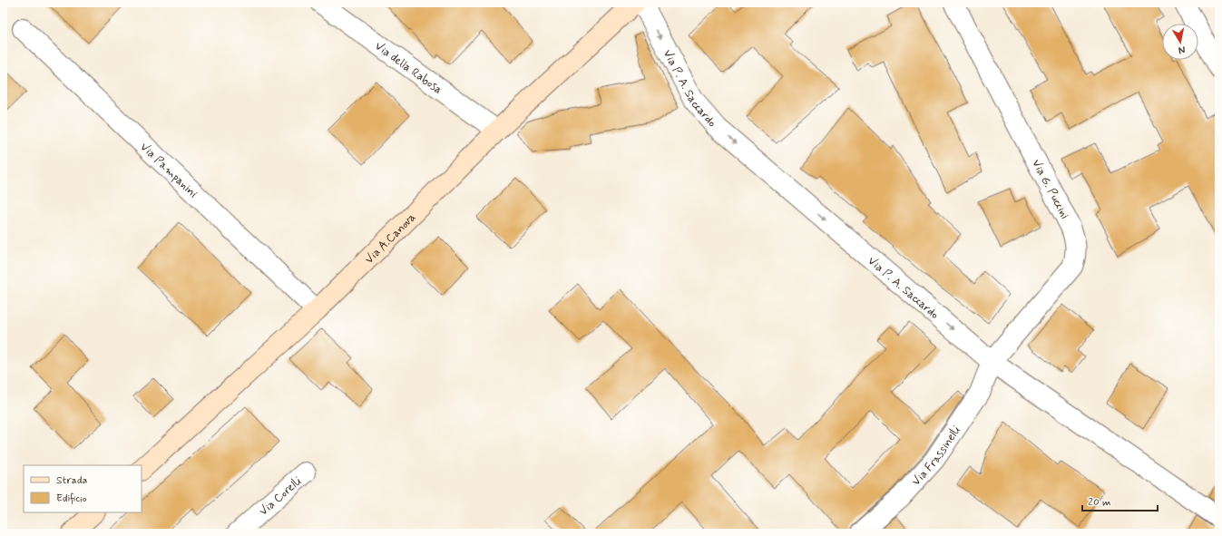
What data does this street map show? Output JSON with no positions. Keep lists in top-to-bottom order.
{
  "streets": {
    "street": [
      "Via della Rabosa",
      "Via P. A. Saccardo",
      "Via Pampanini",
      "Via G. Puccini",
      "Via A.Canova",
      "Via Frassinelli",
      "Via Corelli"
    ]
  },
  "crossings": [
    ["Via della Rabosa", "Via A.Canova"],
    ["Via P. A. Saccardo", "Via G. Puccini"],
    ["Via P. A. Saccardo", "Via Frassinelli"],
    ["Via Pampanini", "Via A.Canova"],
    ["Via G. Puccini", "Via Frassinelli"]
  ],
  "one_way": ["Via P. A. Saccardo"],
  "legend": ["Strada", "Edificio"],
  "scale_bar": "20 m",
  "north": "bottom"
}
